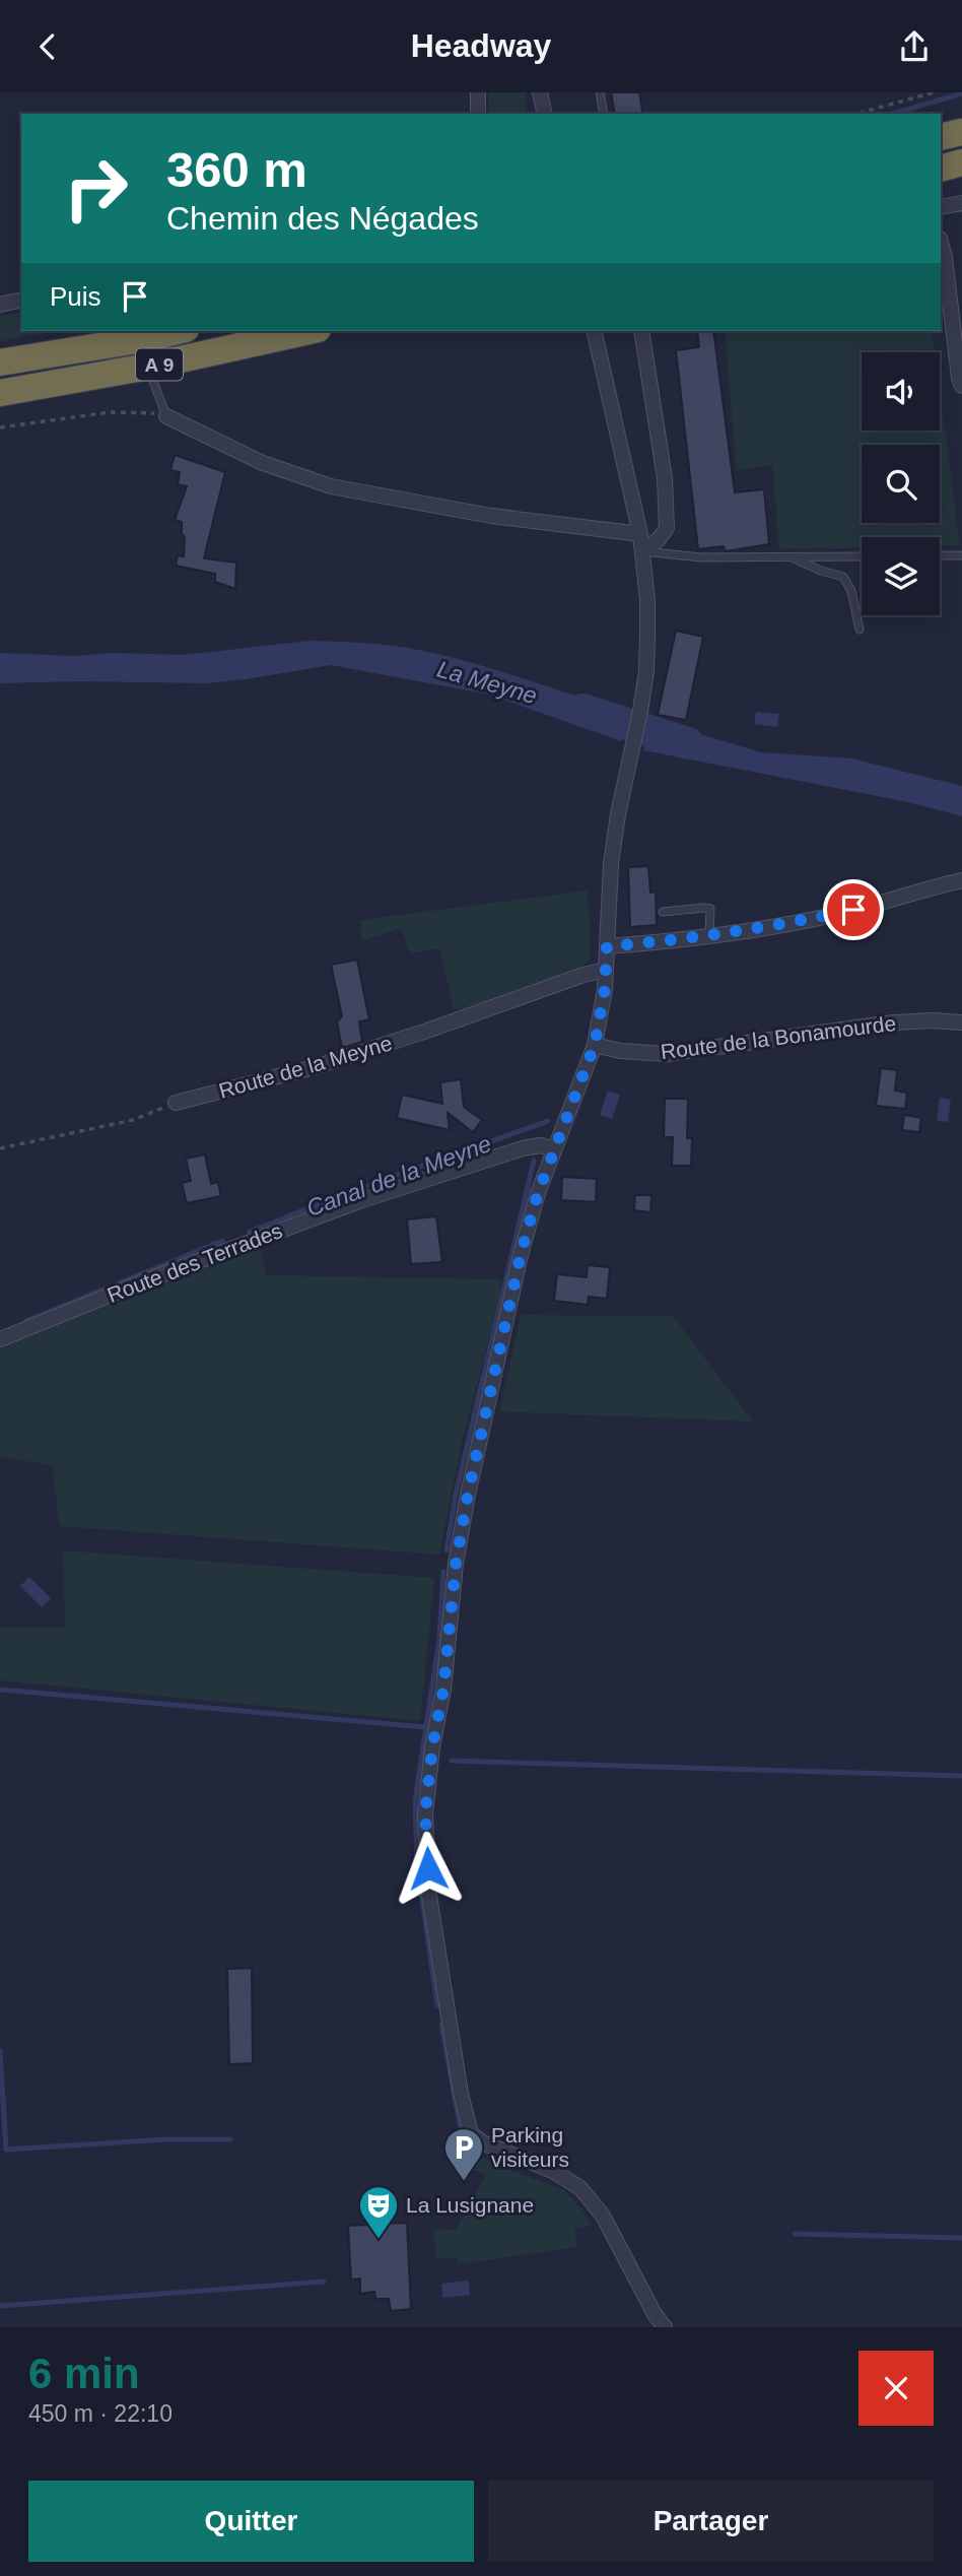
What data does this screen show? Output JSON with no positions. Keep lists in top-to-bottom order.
{
  "streets": {
    "highway": ["A 9"],
    "street": ["Route de la Bonamourde", "Route de la Meyne", "Route des Terrades"]
  },
  "water": ["La Meyne", "Canal de la Meyne"],
  "places": {
    "parking": ["Parking visiteurs"],
    "theatre": ["La Lusignane"]
  },
  "page": {
    "header": "Headway",
    "turn": ["360 m", "Chemin des Négades"],
    "then": "Puis",
    "heading": ["6 min", "450 m · 22:10"],
    "buttons": ["Quitter", "Partager"]
  }
}
